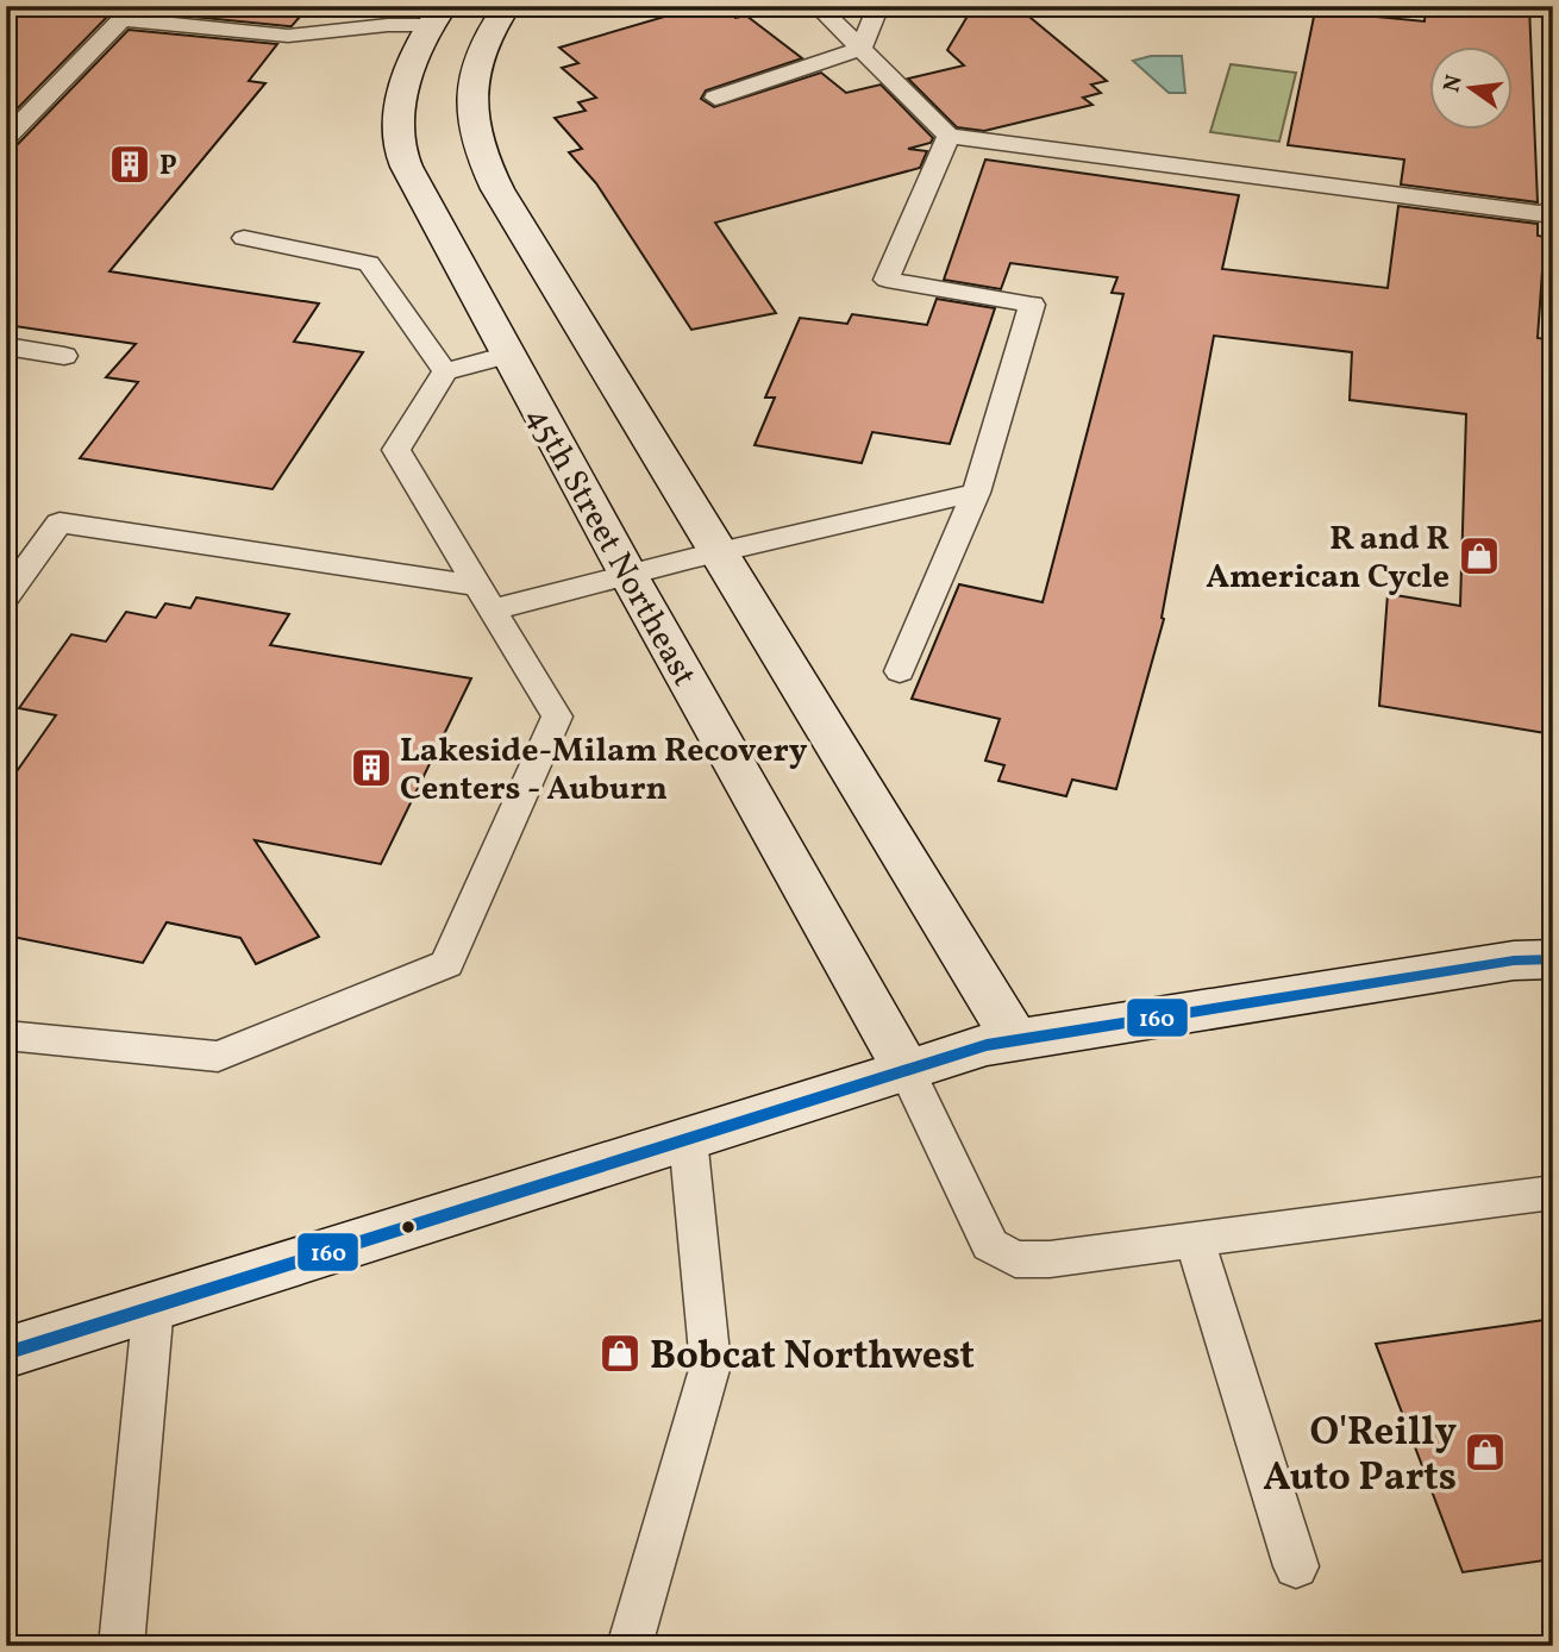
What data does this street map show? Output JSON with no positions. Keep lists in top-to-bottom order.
{
  "streets": {
    "street": ["45th Street Northeast"]
  },
  "places": {
    "building": ["P", "Lakeside-Milam Recovery Centers - Auburn"],
    "shop": ["R and R American Cycle", "Bobcat Northwest", "O'Reilly Auto Parts"]
  },
  "lines": ["transit line 160"],
  "north": "left"
}
